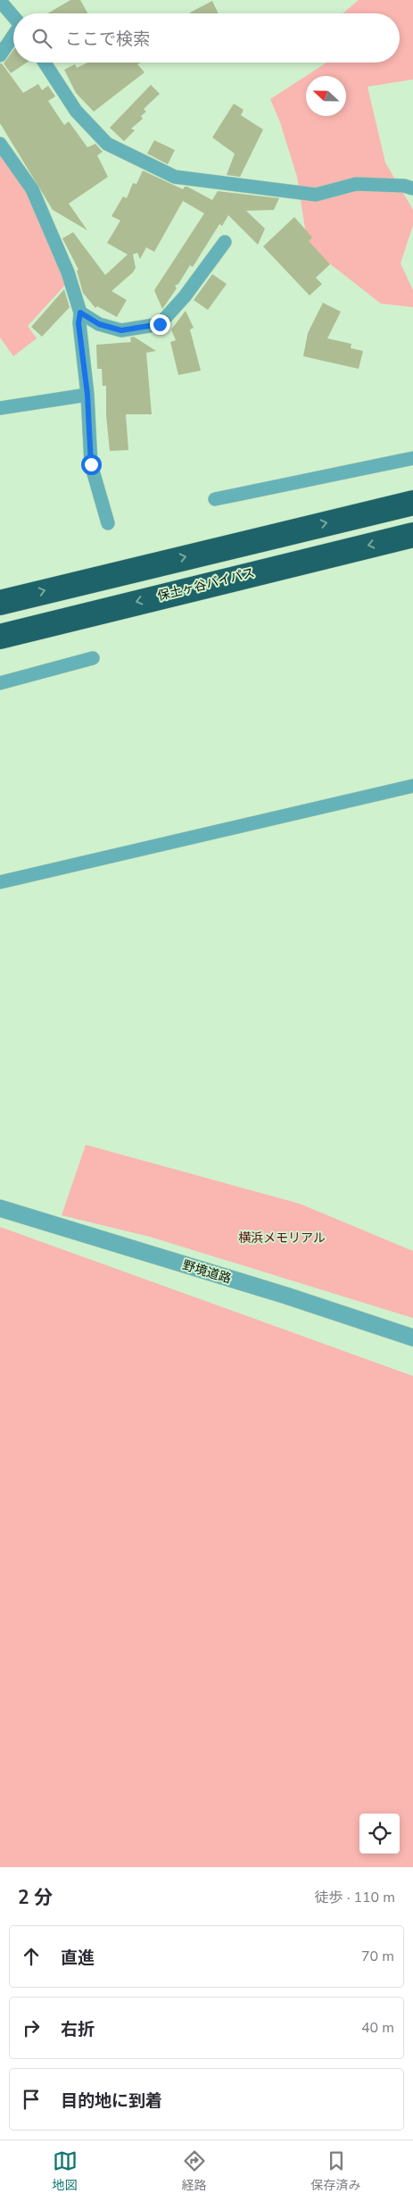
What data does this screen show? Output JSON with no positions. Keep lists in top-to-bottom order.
{
  "streets": {
    "highway": ["保土ヶ谷バイパス"],
    "street": ["野境道路"]
  },
  "parks": ["横浜メモリアル"],
  "north": "left",
  "page": {
    "search": "ここで検索",
    "heading": ["2 分", "徒歩 · 110 m"],
    "list": [
      ["直進", "70 m"],
      ["右折", "40 m"],
      "目的地に到着"
    ],
    "nav": ["地図", "経路", "保存済み"]
  }
}
